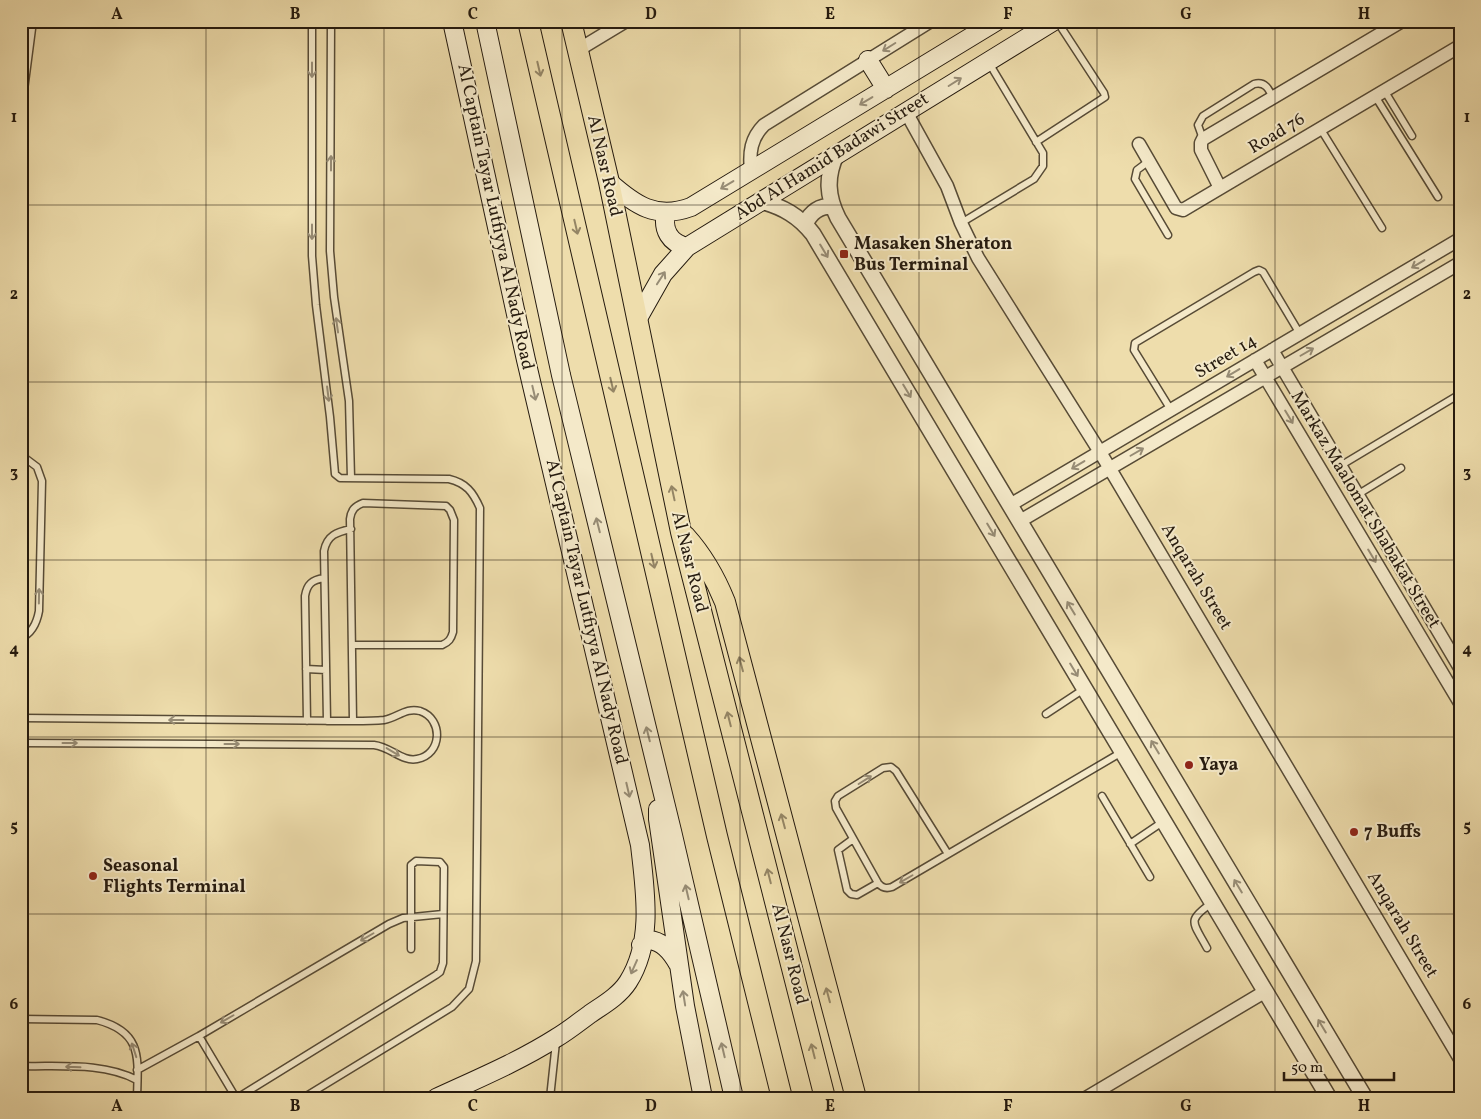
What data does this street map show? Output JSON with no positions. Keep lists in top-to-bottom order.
{
  "streets": {
    "main road": ["Abd Al Hamid Badawi Street", "Al Nasr Road", "Al Captain Tayar Lutfiyya Al Nady Road"],
    "street": [
      "Road 76",
      "Street 14",
      "Markaz Maalomat Shabakat Street",
      "Anqarah Street"
    ]
  },
  "crossings": [
    ["Abd Al Hamid Badawi Street", "Al Nasr Road"],
    ["Abd Al Hamid Badawi Street", "Anqarah Street"],
    ["Street 14", "Markaz Maalomat Shabakat Street"],
    ["Street 14", "Anqarah Street"]
  ],
  "places": {
    "transit": ["Masaken Sheraton Bus Terminal"],
    "other": ["Yaya", "7 Buffs", "Seasonal Flights Terminal"]
  },
  "scale_bar": "50 m",
  "grid": {
    "columns": [
      "A",
      "B",
      "C",
      "D",
      "E",
      "F",
      "G",
      "H"
    ],
    "rows": [
      "1",
      "2",
      "3",
      "4",
      "5",
      "6"
    ]
  }
}
